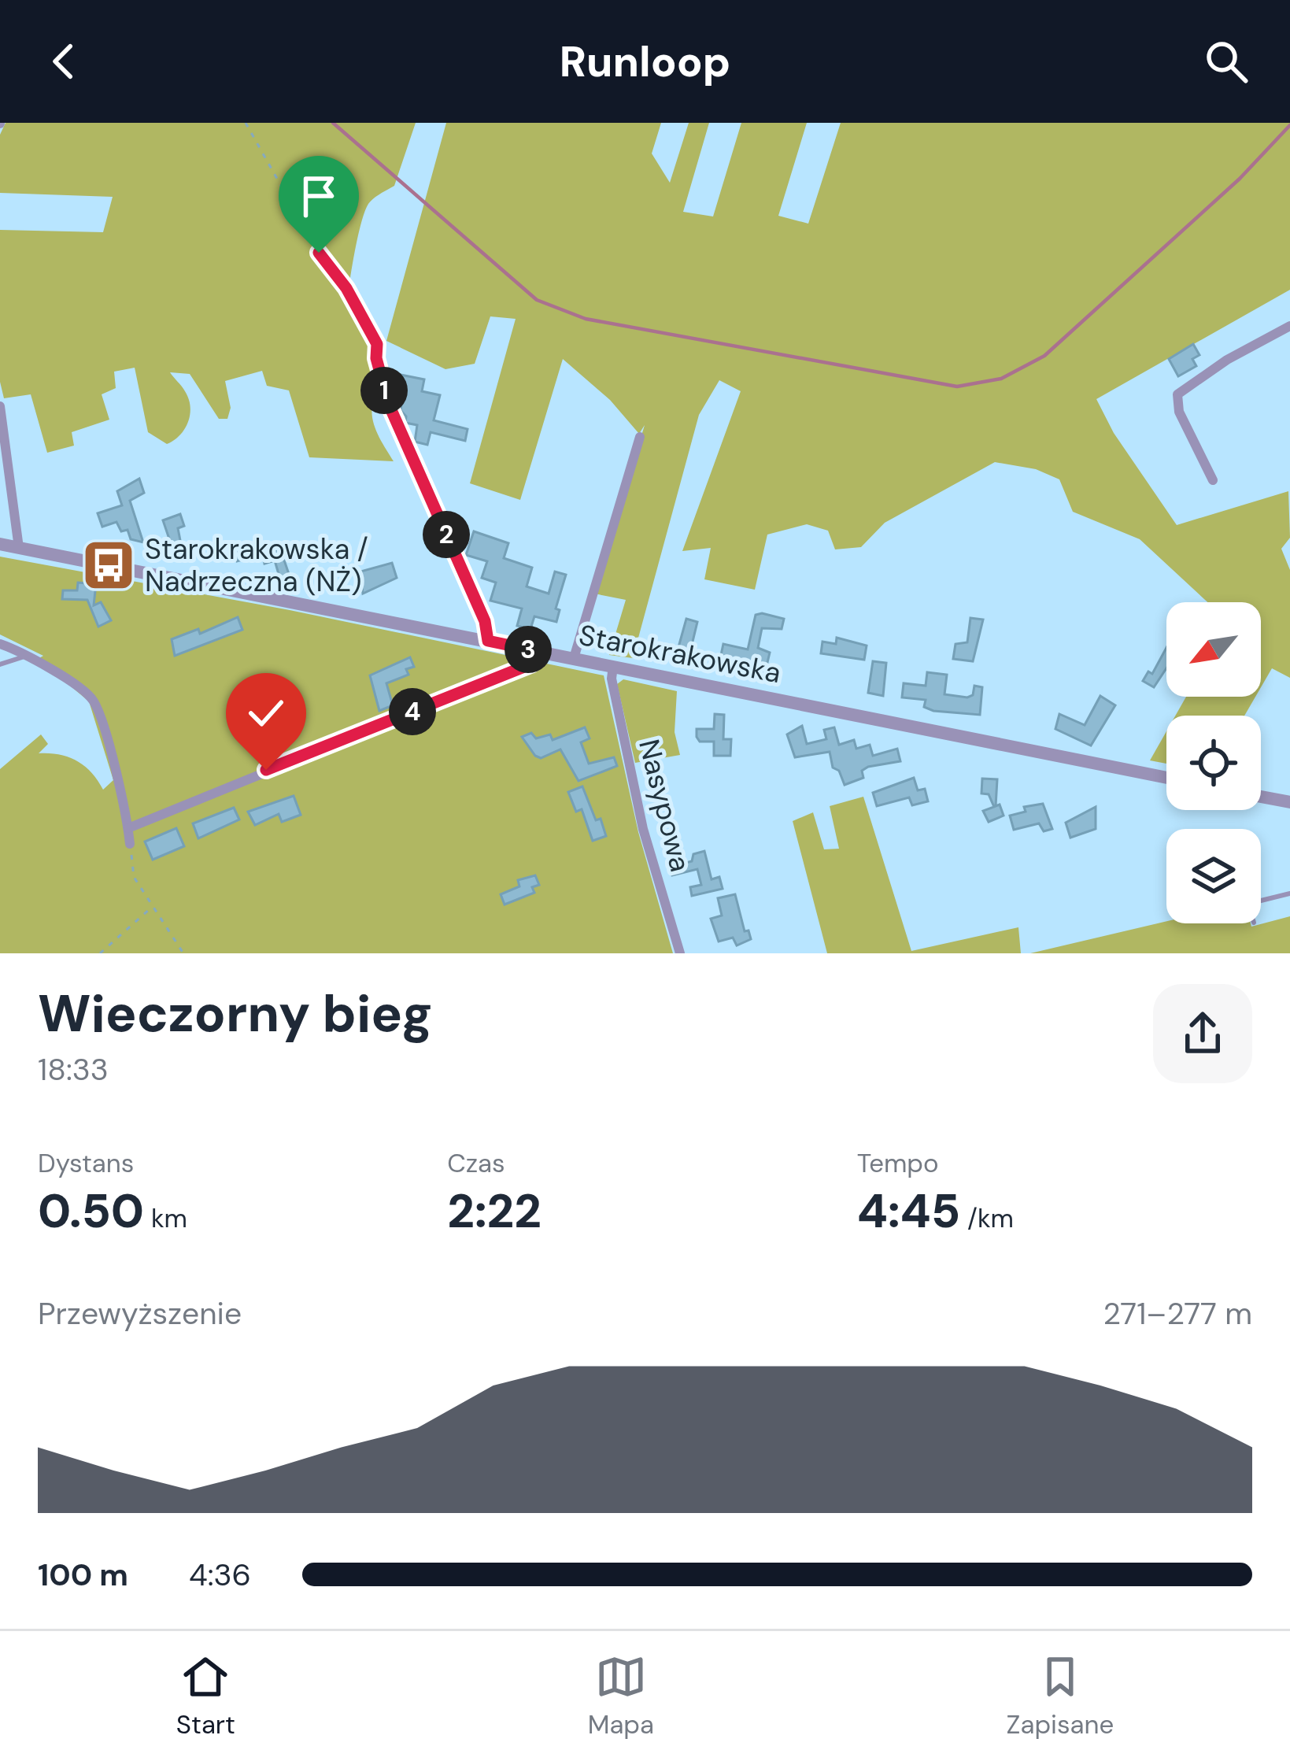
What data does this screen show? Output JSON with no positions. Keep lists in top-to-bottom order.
{
  "streets": {
    "street": ["Starokrakowska", "Nasypowa"]
  },
  "crossings": [
    ["Starokrakowska", "Nasypowa"]
  ],
  "places": {
    "bus stop": ["Starokrakowska / Nadrzeczna (NŻ)"]
  },
  "north": "bottom left",
  "page": {
    "header": "Runloop",
    "pins": [
      "1",
      "2",
      "3",
      "4"
    ],
    "heading": ["Wieczorny bieg", "18:33"],
    "stats": [
      ["Dystans", "0.50 km"],
      ["Czas", "2:22"],
      ["Tempo", "4:45 /km"]
    ],
    "chart": ["Przewyższenie", "271–277 m"],
    "list": [
      {
        "name": "100 m",
        "note": "4:36"
      }
    ],
    "tabs": ["Start", "Mapa", "Zapisane"]
  }
}
